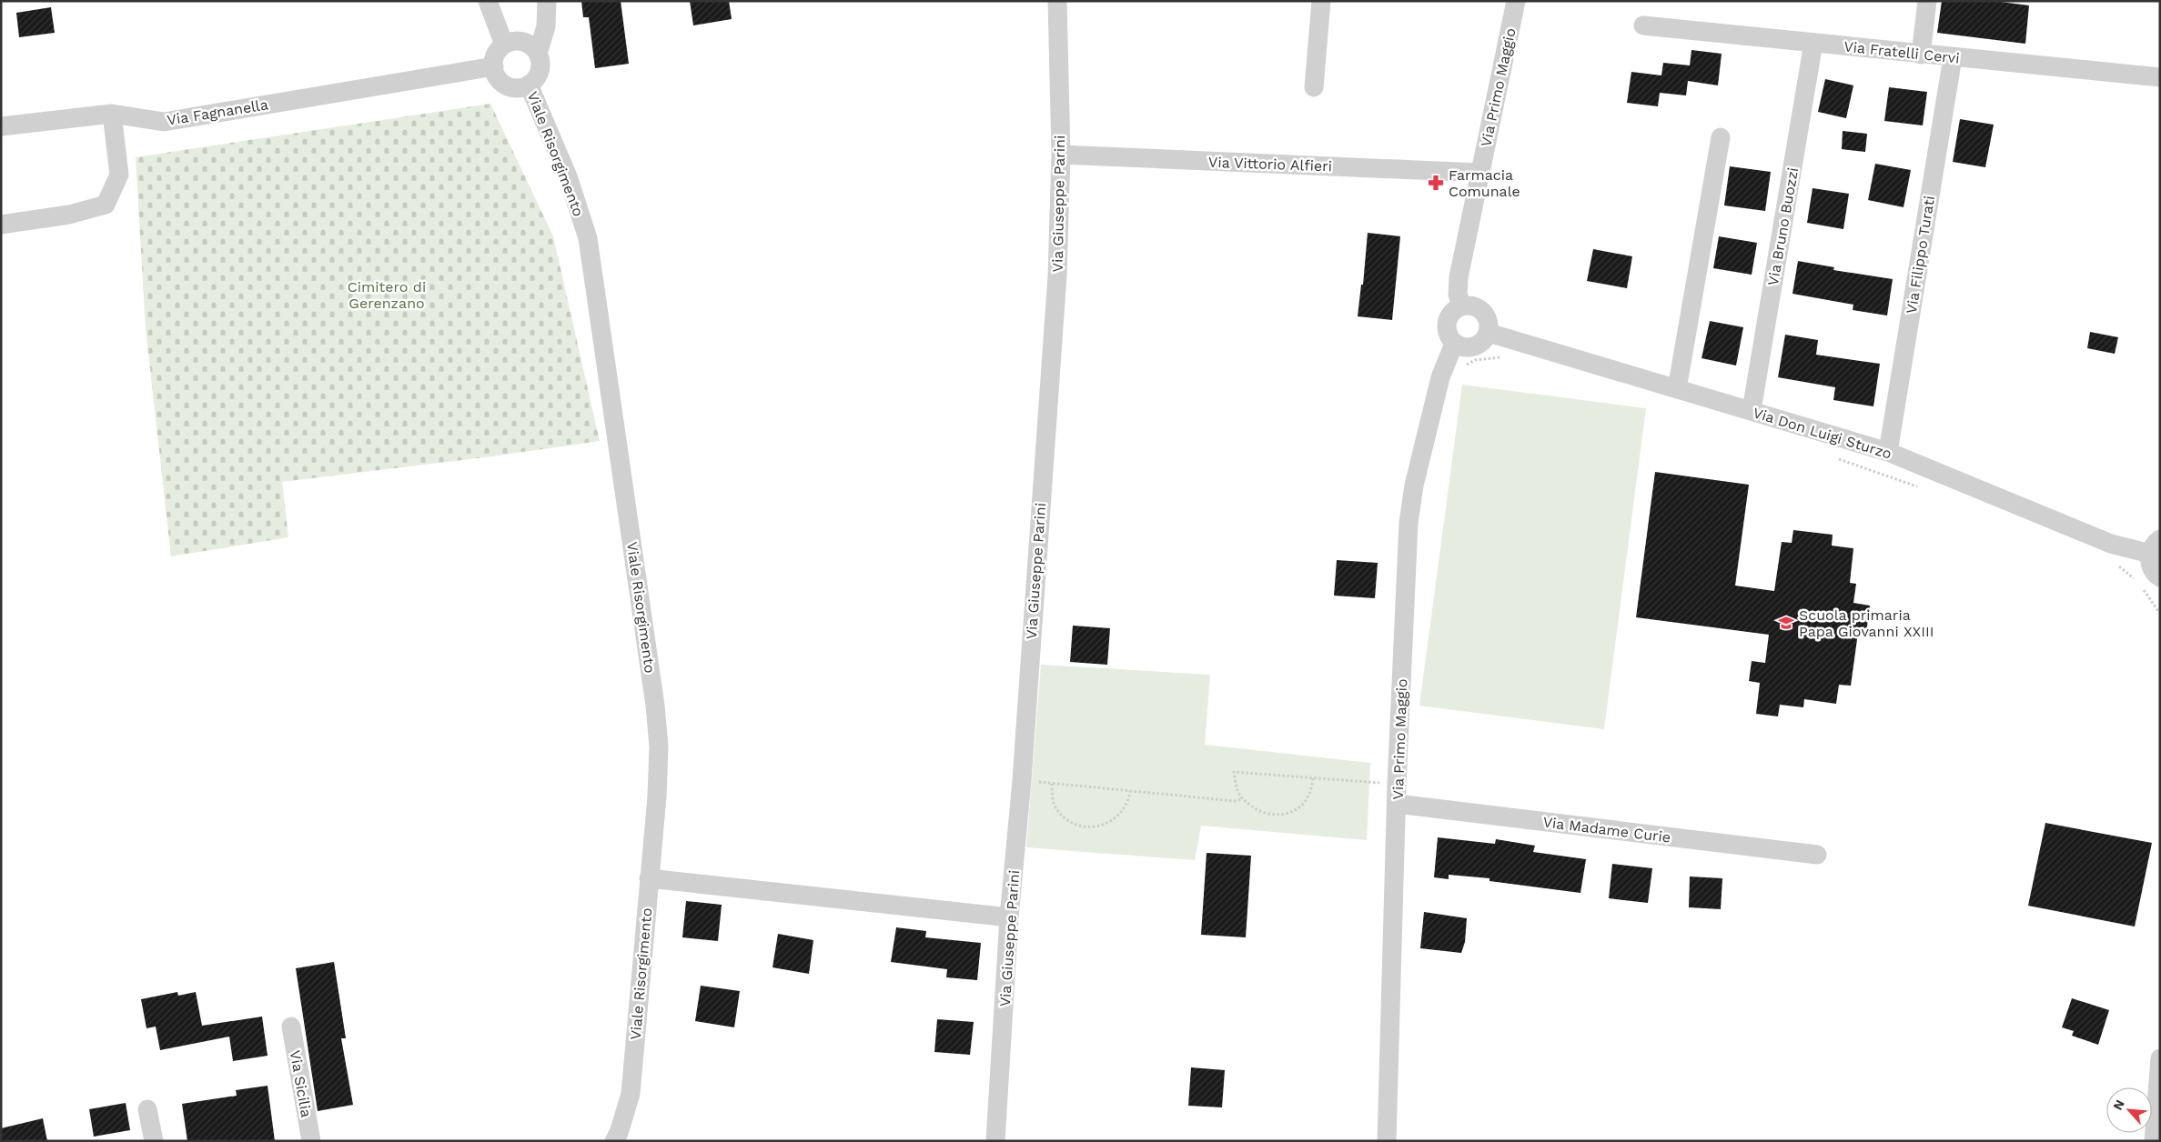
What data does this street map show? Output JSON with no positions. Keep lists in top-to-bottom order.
{
  "streets": {
    "street": [
      "Via Fratelli Cervi",
      "Via Primo Maggio",
      "Via Fagnanella",
      "Viale Risorgimento",
      "Via Vittorio Alfieri",
      "Via Giuseppe Parini",
      "Via Bruno Buozzi",
      "Via Filippo Turati",
      "Via Don Luigi Sturzo",
      "Via Madame Curie",
      "Via Sicilia"
    ]
  },
  "crossings": [
    ["Via Fratelli Cervi", "Via Bruno Buozzi"],
    ["Via Fratelli Cervi", "Via Filippo Turati"],
    ["Via Primo Maggio", "Via Vittorio Alfieri"],
    ["Via Primo Maggio", "Via Don Luigi Sturzo"],
    ["Via Primo Maggio", "Via Madame Curie"],
    ["Via Fagnanella", "Viale Risorgimento"],
    ["Via Vittorio Alfieri", "Via Giuseppe Parini"],
    ["Via Bruno Buozzi", "Via Don Luigi Sturzo"],
    ["Via Filippo Turati", "Via Don Luigi Sturzo"]
  ],
  "parks": ["Cimitero di Gerenzano"],
  "places": {
    "pharmacy": ["Farmacia Comunale"],
    "school or university": ["Scuola primaria Papa Giovanni XXIII"]
  },
  "north": "top left"
}
